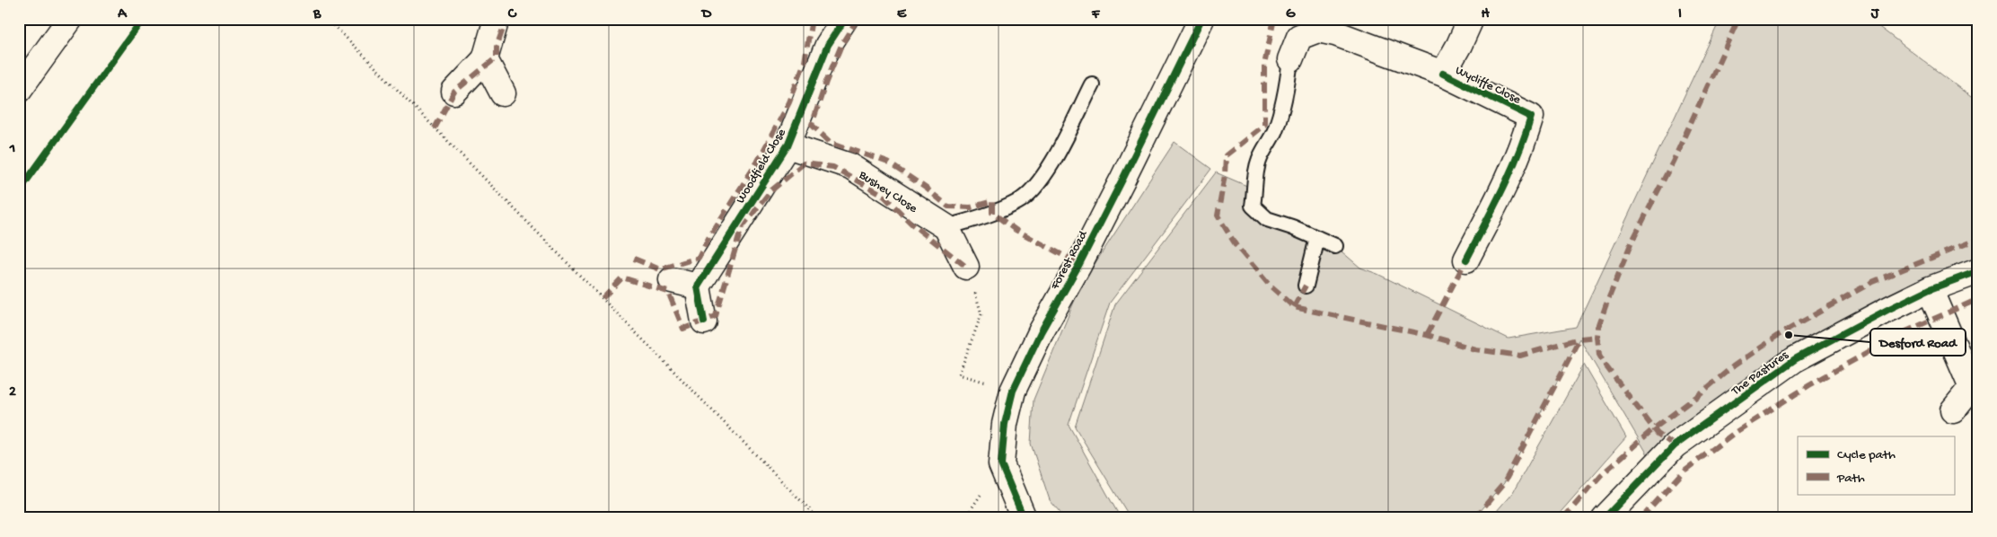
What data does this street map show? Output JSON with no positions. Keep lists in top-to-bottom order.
{
  "streets": {
    "street": [
      "Wycliffe Close",
      "Woodfield Close",
      "Bushey Close",
      "Forest Road",
      "The Pastures"
    ]
  },
  "crossings": [
    ["Woodfield Close", "Bushey Close"]
  ],
  "places": ["Desford Road"],
  "legend": ["Cycle path", "Path"],
  "grid": {
    "columns": [
      "A",
      "B",
      "C",
      "D",
      "E",
      "F",
      "G",
      "H",
      "I",
      "J"
    ],
    "rows": ["1", "2"]
  }
}
